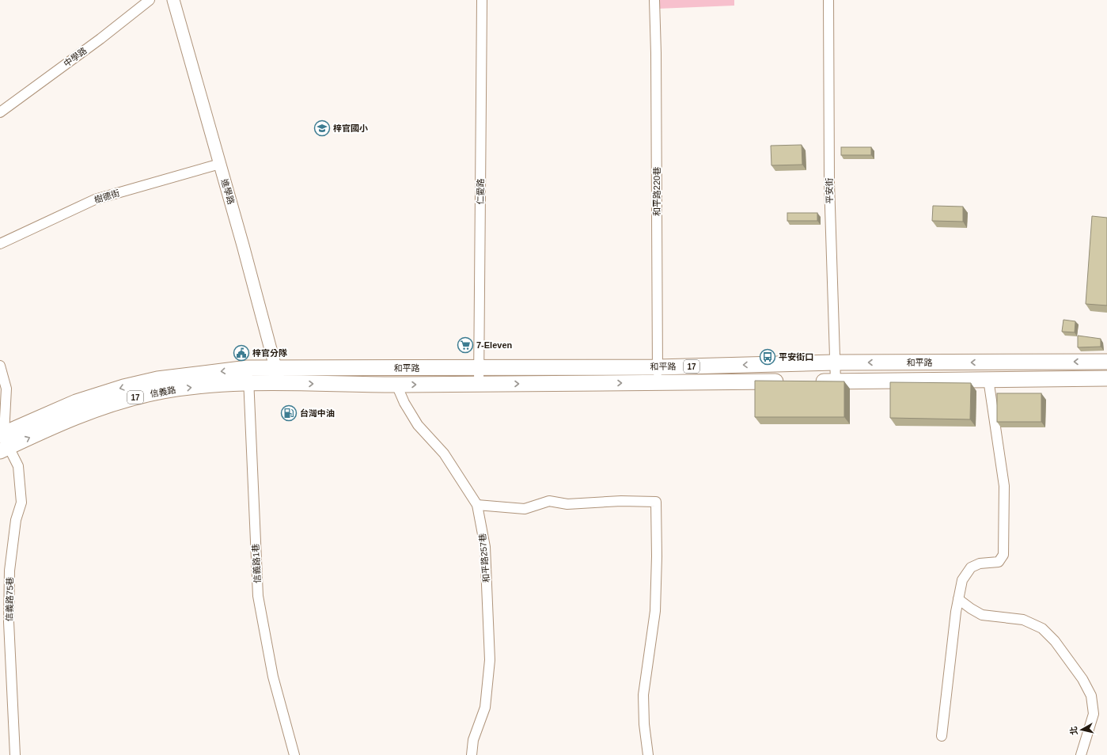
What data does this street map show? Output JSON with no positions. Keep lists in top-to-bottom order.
{
  "streets": {
    "main road": ["和平路", "17", "信義路"],
    "street": [
      "中學路",
      "平安街",
      "進學路",
      "仁愛路",
      "和平路220巷",
      "樹德街",
      "和平路257巷",
      "信義路1巷",
      "信義路75巷"
    ]
  },
  "crossings": [
    ["平安街", "和平路"],
    ["進學路", "樹德街"],
    ["進學路", "和平路"],
    ["進學路", "信義路"],
    ["仁愛路", "和平路"],
    ["和平路220巷", "和平路"],
    ["和平路", "信義路"],
    ["和平路", "和平路257巷"],
    ["信義路", "信義路1巷"],
    ["信義路", "信義路75巷"]
  ],
  "places": {
    "school or university": ["梓官國小"],
    "supermarket": ["7-Eleven"],
    "public building": ["梓官分隊"],
    "bus stop": ["平安街口"],
    "fuel station": ["台灣中油"]
  },
  "north": "left"
}
